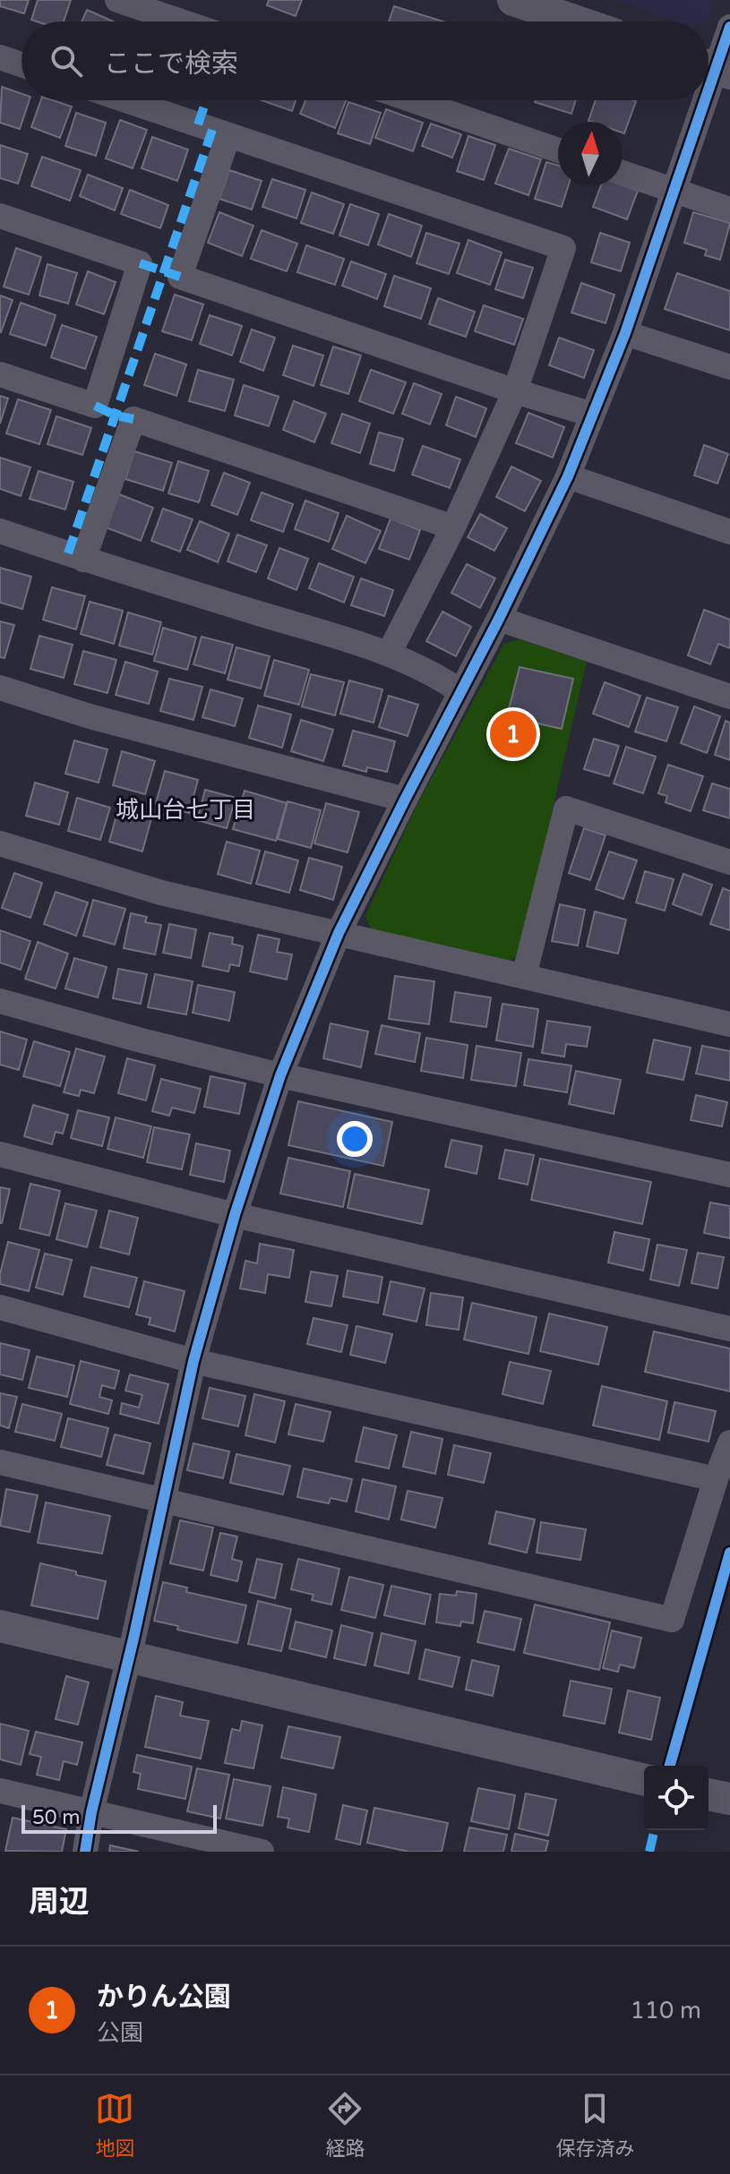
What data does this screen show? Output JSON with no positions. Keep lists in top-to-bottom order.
{
  "districts": ["城山台七丁目"],
  "scale_bar": "50 m",
  "north": "top",
  "page": {
    "search": "ここで検索",
    "pins": "1",
    "scale": "50 m",
    "heading": "周辺",
    "list": [
      {
        "mark": "1",
        "name": "かりん公園",
        "note": "公園",
        "value": "110 m"
      }
    ],
    "nav": ["地図", "経路", "保存済み"]
  }
}
